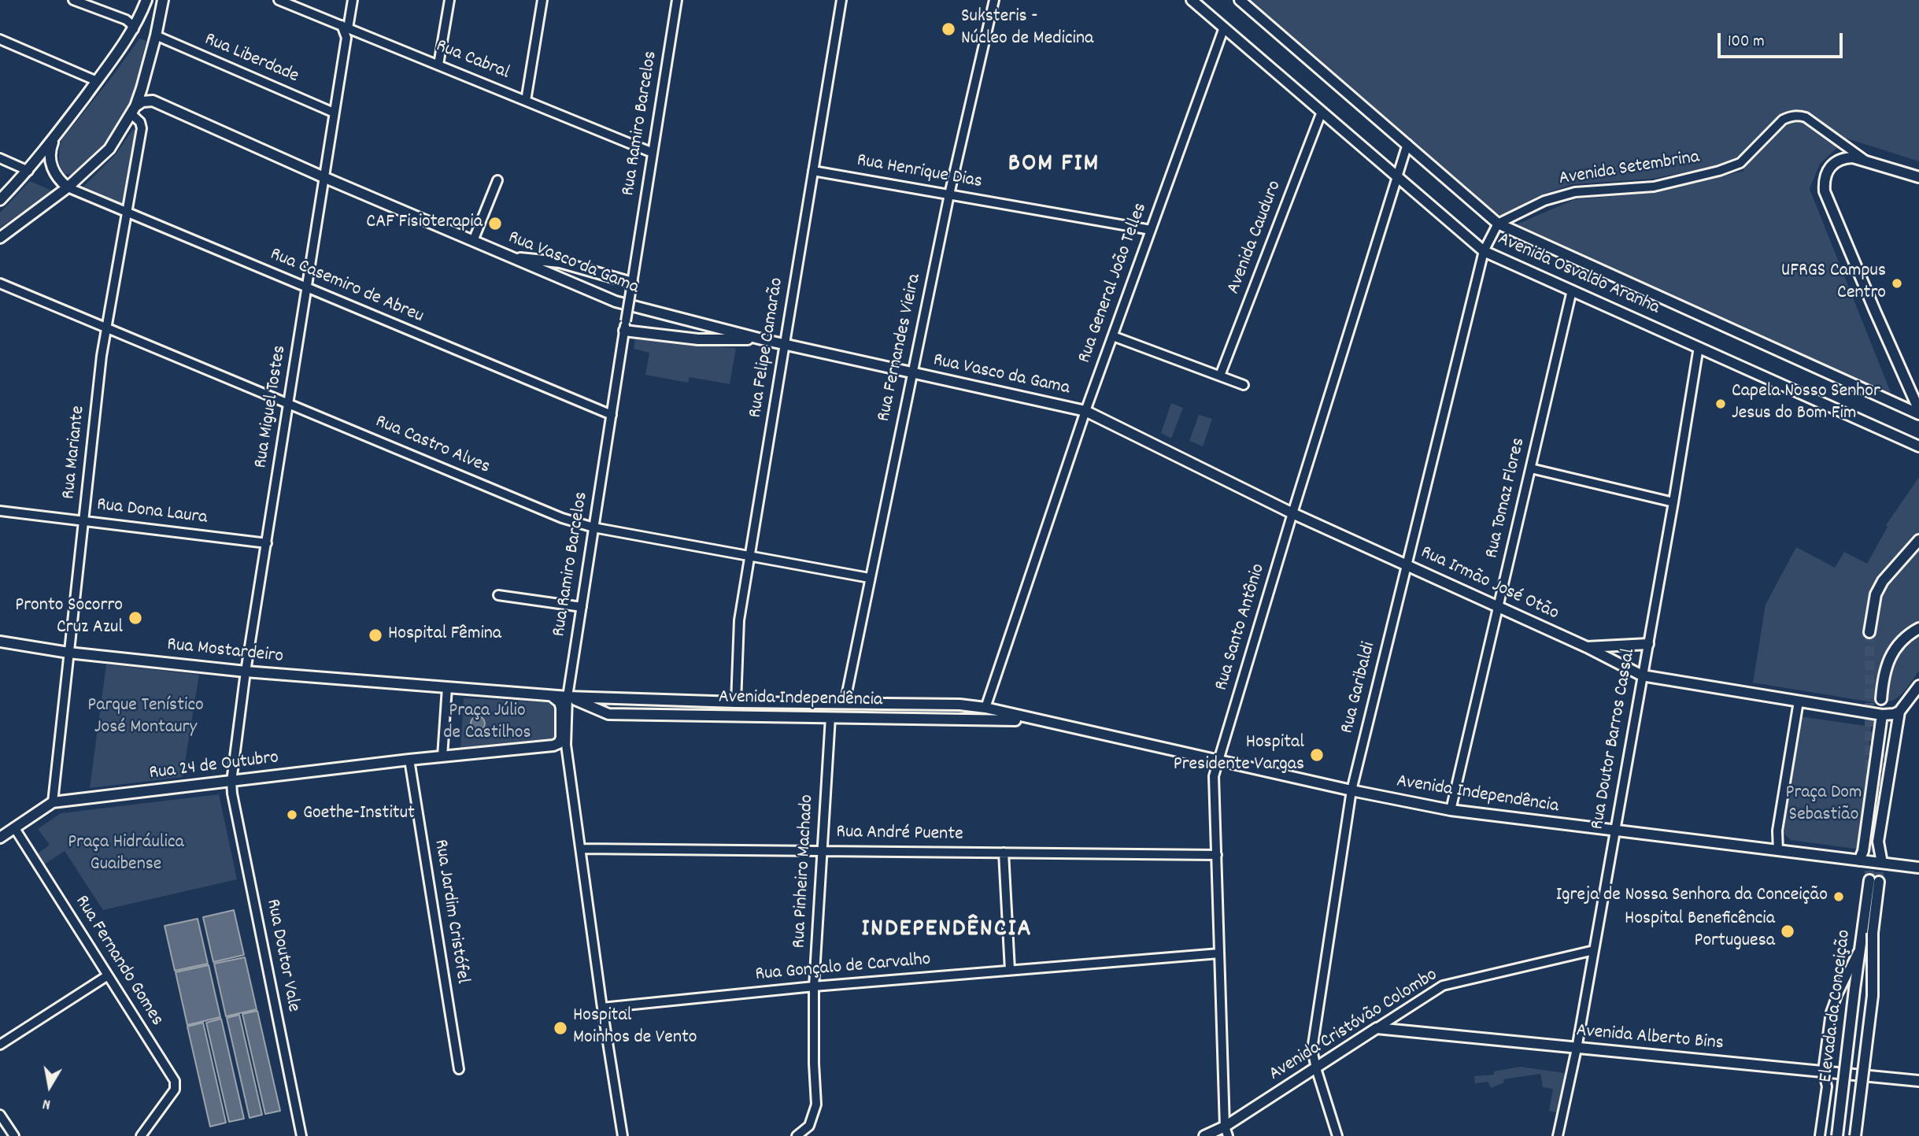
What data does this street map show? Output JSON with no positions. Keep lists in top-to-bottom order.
{
  "streets": {
    "main road": [
      "Rua Vasco da Gama",
      "Avenida Osvaldo Aranha",
      "Rua Irmão José Otão",
      "Rua Mostardeiro",
      "Avenida Independência",
      "Rua 24 de Outubro",
      "Elevada da Conceição",
      "Avenida Cristóvão Colombo",
      "Avenida Alberto Bins"
    ],
    "street": [
      "Rua Liberdade",
      "Rua Cabral",
      "Rua Ramiro Barcelos",
      "Avenida Setembrina",
      "Rua Henrique Dias",
      "Avenida Cauduro",
      "Rua General João Telles",
      "Rua Casemiro de Abreu",
      "Rua Felipe Camarão",
      "Rua Fernandes Vieira",
      "Rua Miguel Tostes",
      "Rua Castro Alves",
      "Rua Mariante",
      "Rua Tomaz Flores",
      "Rua Dona Laura",
      "Rua Santo Antônio",
      "Rua Garibaldi",
      "Rua Doutor Barros Cassal",
      "Rua André Puente",
      "Rua Pinheiro Machado",
      "Rua Jardim Cristófel",
      "Rua Doutor Vale",
      "Rua Fernando Gomes",
      "Rua Gonçalo de Carvalho"
    ]
  },
  "crossings": [
    ["Rua Liberdade", "Rua Miguel Tostes"],
    ["Rua Cabral", "Rua Ramiro Barcelos"],
    ["Rua Cabral", "Rua Miguel Tostes"],
    ["Rua Ramiro Barcelos", "Rua Casemiro de Abreu"],
    ["Rua Ramiro Barcelos", "Rua Castro Alves"],
    ["Rua Ramiro Barcelos", "Avenida Independência"],
    ["Rua Ramiro Barcelos", "Rua André Puente"],
    ["Rua Ramiro Barcelos", "Rua Gonçalo de Carvalho"],
    ["Avenida Setembrina", "Avenida Osvaldo Aranha"],
    ["Rua Henrique Dias", "Rua General João Telles"],
    ["Rua Henrique Dias", "Rua Felipe Camarão"],
    ["Rua Henrique Dias", "Rua Fernandes Vieira"],
    ["Avenida Cauduro", "Avenida Osvaldo Aranha"],
    ["Rua Vasco da Gama", "Rua General João Telles"],
    ["Rua Vasco da Gama", "Rua Felipe Camarão"],
    ["Rua Vasco da Gama", "Rua Fernandes Vieira"],
    ["Rua Vasco da Gama", "Rua Miguel Tostes"],
    ["Rua Vasco da Gama", "Rua Mariante"],
    ["Rua Vasco da Gama", "Rua Irmão José Otão"],
    ["Avenida Osvaldo Aranha", "Rua General João Telles"],
    ["Avenida Osvaldo Aranha", "Rua Tomaz Flores"],
    ["Avenida Osvaldo Aranha", "Rua Santo Antônio"],
    ["Avenida Osvaldo Aranha", "Rua Garibaldi"],
    ["Avenida Osvaldo Aranha", "Rua Doutor Barros Cassal"],
    ["Rua General João Telles", "Rua Irmão José Otão"],
    ["Rua General João Telles", "Avenida Independência"],
    ["Rua Casemiro de Abreu", "Rua Miguel Tostes"],
    ["Rua Casemiro de Abreu", "Rua Mariante"],
    ["Rua Felipe Camarão", "Rua Castro Alves"],
    ["Rua Felipe Camarão", "Avenida Independência"],
    ["Rua Fernandes Vieira", "Rua Castro Alves"],
    ["Rua Fernandes Vieira", "Avenida Independência"],
    ["Rua Miguel Tostes", "Rua Castro Alves"],
    ["Rua Miguel Tostes", "Rua Dona Laura"],
    ["Rua Miguel Tostes", "Rua Mostardeiro"],
    ["Rua Miguel Tostes", "Rua 24 de Outubro"],
    ["Rua Miguel Tostes", "Rua Doutor Vale"],
    ["Rua Castro Alves", "Rua Mariante"],
    ["Rua Mariante", "Rua Dona Laura"],
    ["Rua Mariante", "Rua Mostardeiro"],
    ["Rua Mariante", "Rua 24 de Outubro"],
    ["Rua Tomaz Flores", "Rua Irmão José Otão"],
    ["Rua Tomaz Flores", "Avenida Independência"],
    ["Rua Irmão José Otão", "Rua Santo Antônio"],
    ["Rua Irmão José Otão", "Rua Garibaldi"],
    ["Rua Irmão José Otão", "Rua Doutor Barros Cassal"],
    ["Rua Santo Antônio", "Avenida Independência"],
    ["Rua Santo Antônio", "Rua André Puente"],
    ["Rua Santo Antônio", "Rua Gonçalo de Carvalho"],
    ["Rua Santo Antônio", "Avenida Cristóvão Colombo"],
    ["Rua Mostardeiro", "Avenida Independência"],
    ["Rua Garibaldi", "Avenida Independência"],
    ["Rua Garibaldi", "Avenida Cristóvão Colombo"],
    ["Avenida Independência", "Rua Doutor Barros Cassal"],
    ["Avenida Independência", "Rua Pinheiro Machado"],
    ["Rua Doutor Barros Cassal", "Avenida Cristóvão Colombo"],
    ["Rua Doutor Barros Cassal", "Avenida Alberto Bins"],
    ["Rua 24 de Outubro", "Rua Jardim Cristófel"],
    ["Rua 24 de Outubro", "Rua Doutor Vale"],
    ["Rua 24 de Outubro", "Rua Fernando Gomes"],
    ["Rua André Puente", "Rua Pinheiro Machado"],
    ["Rua Pinheiro Machado", "Rua Gonçalo de Carvalho"],
    ["Avenida Cristóvão Colombo", "Avenida Alberto Bins"]
  ],
  "districts": ["BOM FIM", "INDEPENDÊNCIA"],
  "parks": [
    "Parque Tenístico José Montaury",
    "Praça Júlio de Castilhos",
    "Praça Dom Sebastião",
    "Praça Hidráulica Guaibense"
  ],
  "places": [
    "Suksteris - Núcleo de Medicina",
    "CAF Fisioterapia",
    "UFRGS Campus Centro",
    "Capela Nosso Senhor Jesus do Bom Fim",
    "Pronto Socorro Cruz Azul",
    "Hospital Fêmina",
    "Hospital Presidente Vargas",
    "Goethe-Institut",
    "Igreja de Nossa Senhora da Conceição",
    "Hospital Beneficência Portuguesa",
    "Hospital Moinhos de Vento"
  ],
  "scale_bar": "100 m",
  "north": "bottom"
}
